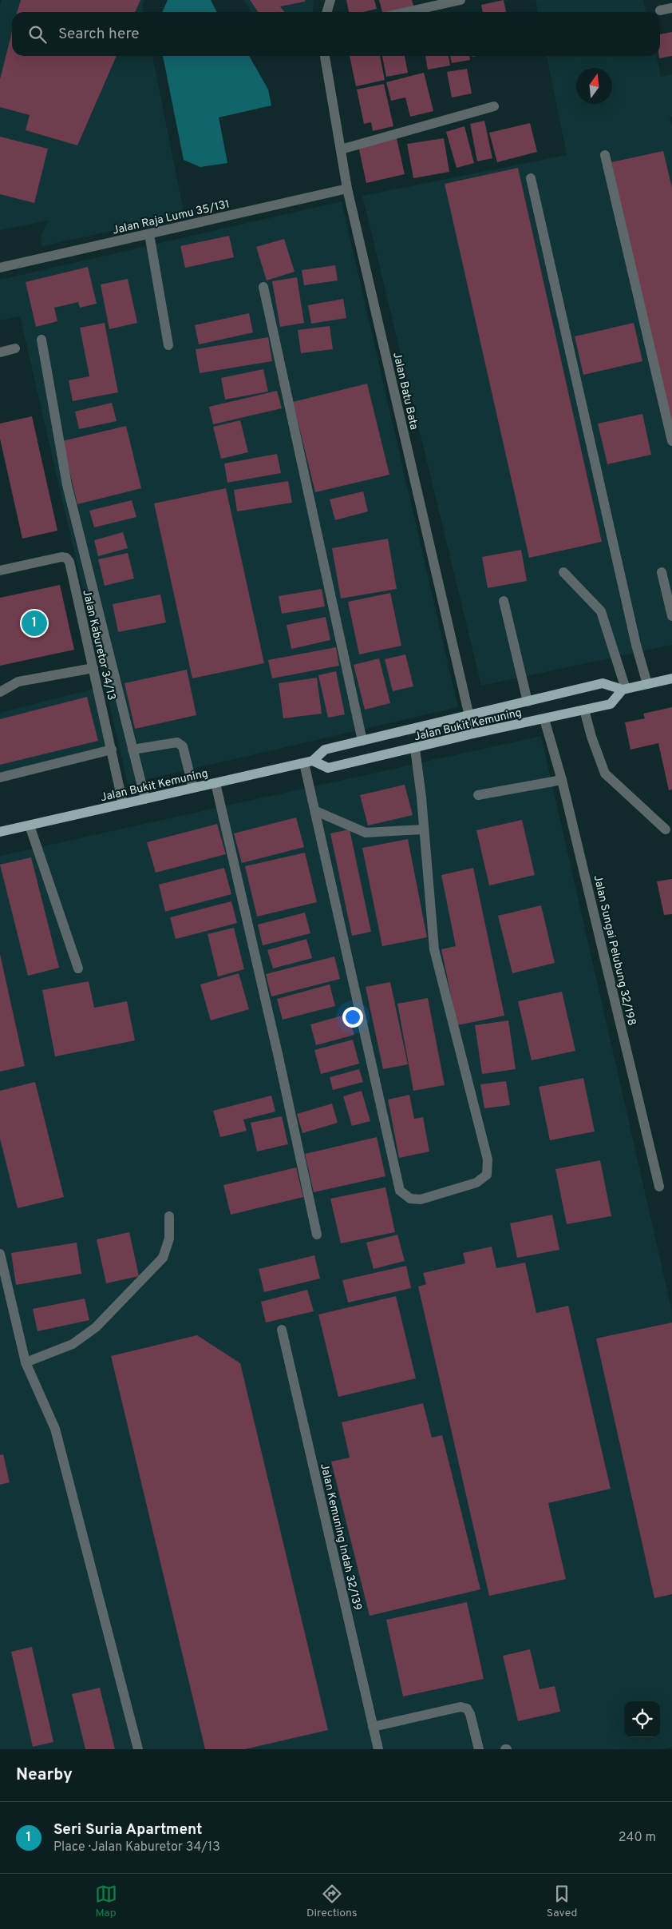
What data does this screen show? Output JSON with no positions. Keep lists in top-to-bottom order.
{
  "streets": {
    "main road": ["Jalan Bukit Kemuning"],
    "street": [
      "Jalan Raja Lumu 35/131",
      "Jalan Batu Bata",
      "Jalan Kaburetor 34/13",
      "Jalan Sungai Pelubung 32/198",
      "Jalan Kemuning Indah 32/139"
    ]
  },
  "crossings": [
    ["Jalan Raja Lumu 35/131", "Jalan Batu Bata"],
    ["Jalan Batu Bata", "Jalan Bukit Kemuning"],
    ["Jalan Kaburetor 34/13", "Jalan Bukit Kemuning"],
    ["Jalan Bukit Kemuning", "Jalan Sungai Pelubung 32/198"]
  ],
  "north": "top",
  "page": {
    "search": "Search here",
    "pins": "1",
    "heading": "Nearby",
    "list": [
      {
        "mark": "1",
        "name": "Seri Suria Apartment",
        "note": "Place · Jalan Kaburetor 34/13",
        "value": "240 m"
      }
    ],
    "nav": ["Map", "Directions", "Saved"]
  }
}
